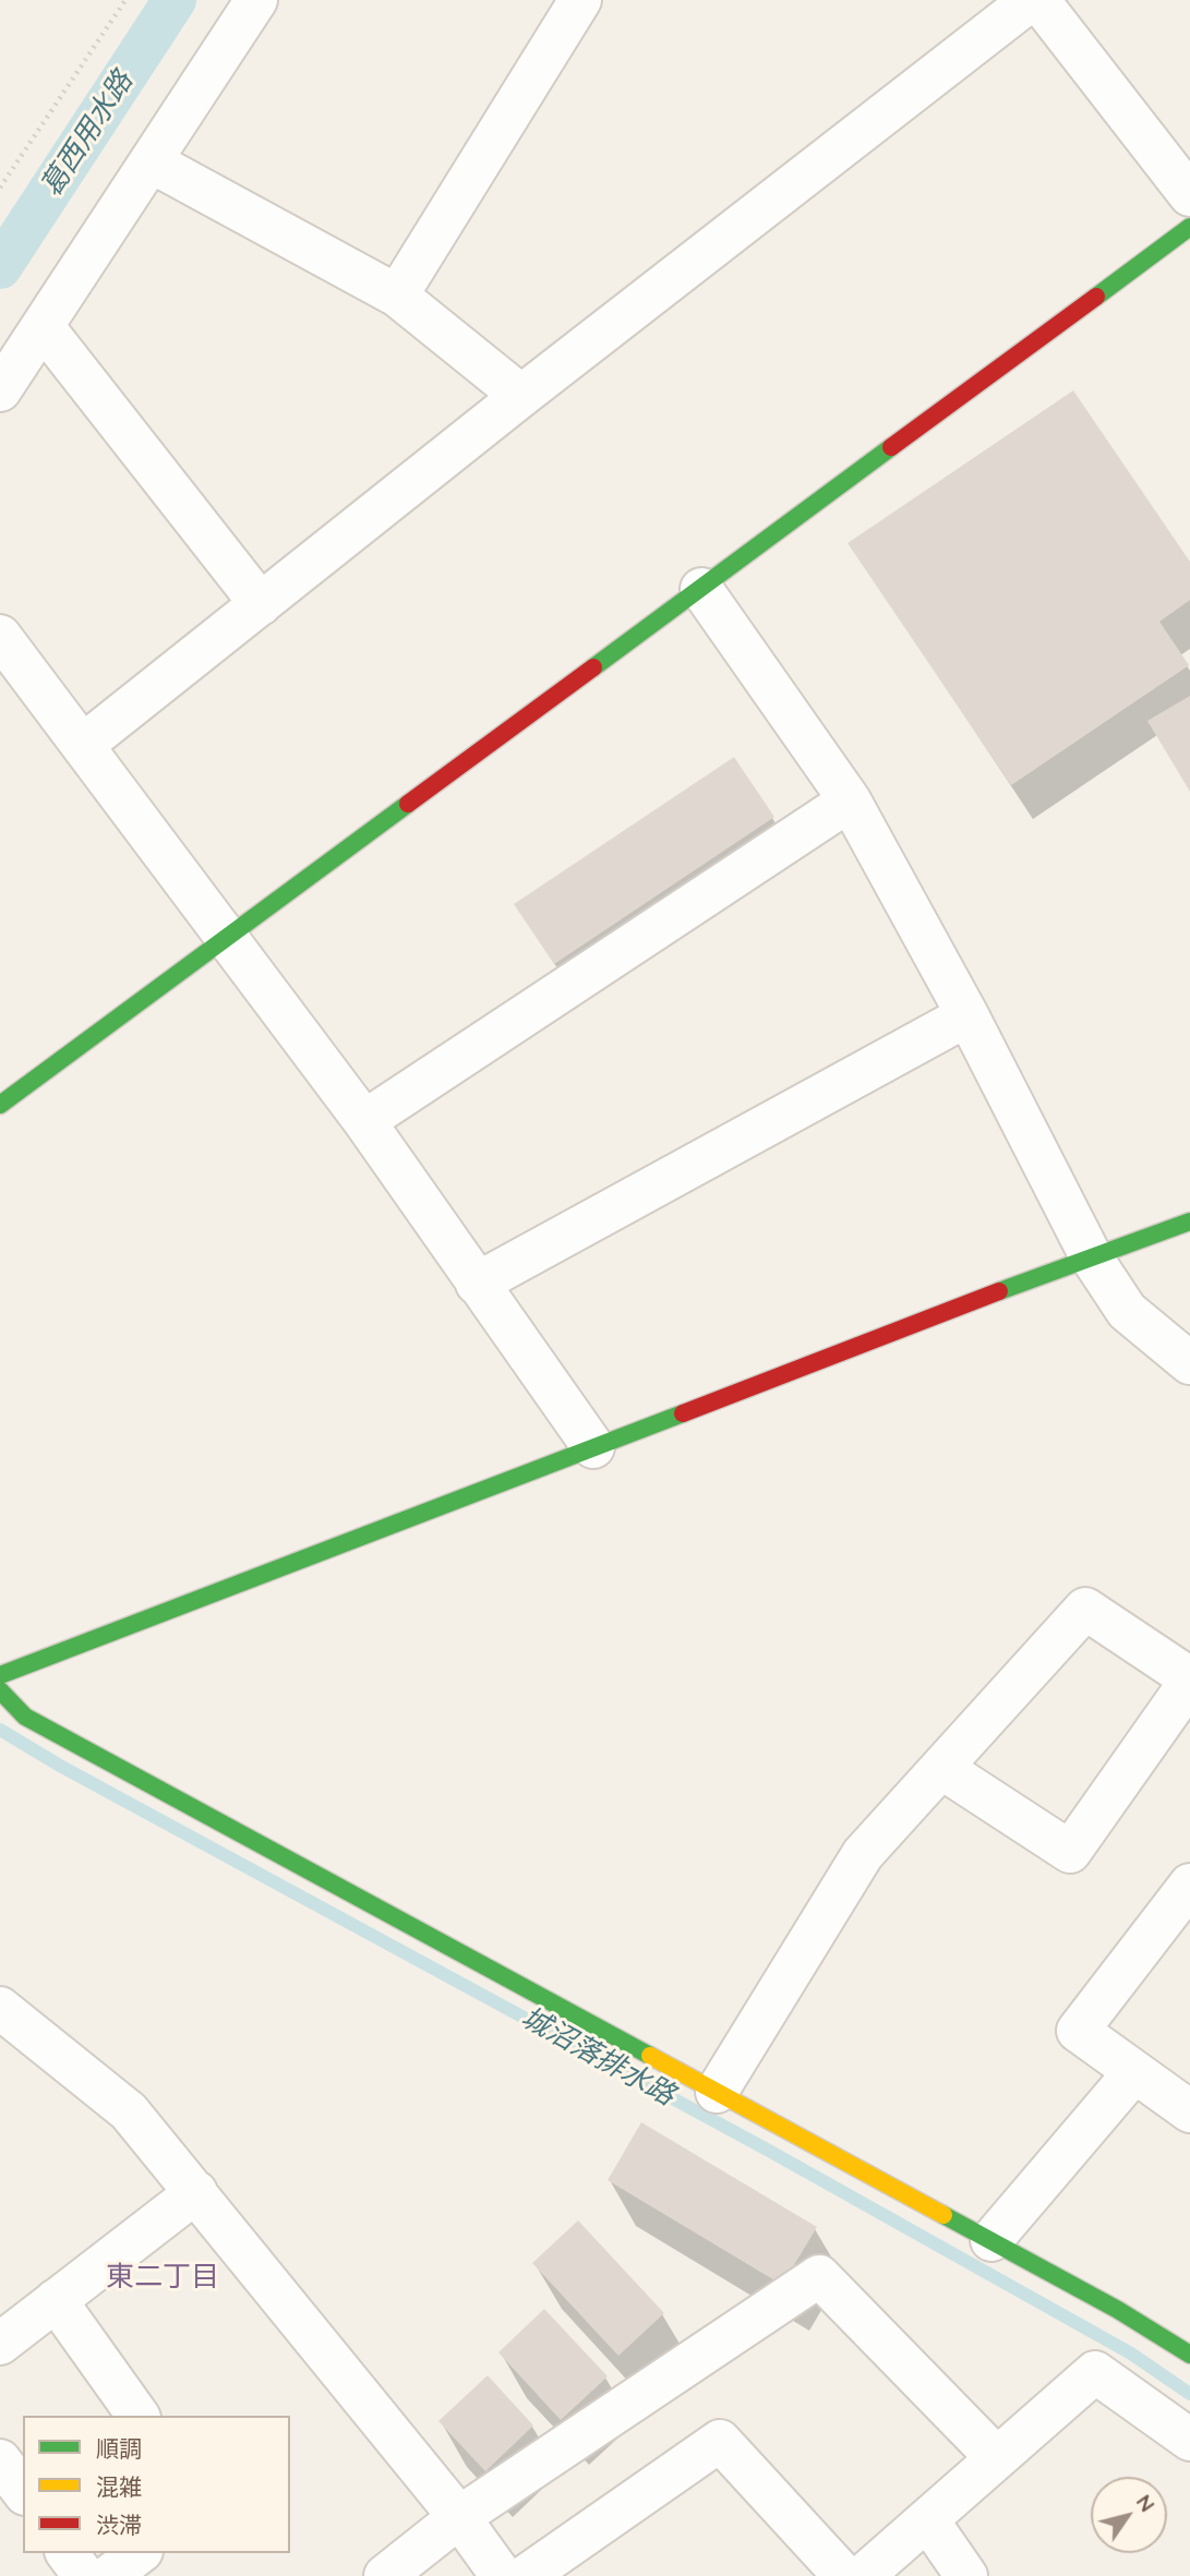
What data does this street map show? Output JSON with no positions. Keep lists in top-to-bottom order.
{
  "districts": ["東二丁目"],
  "water": ["葛西用水路", "城沼落排水路"],
  "legend": ["順調", "混雑", "渋滞"],
  "north": "top right"
}
